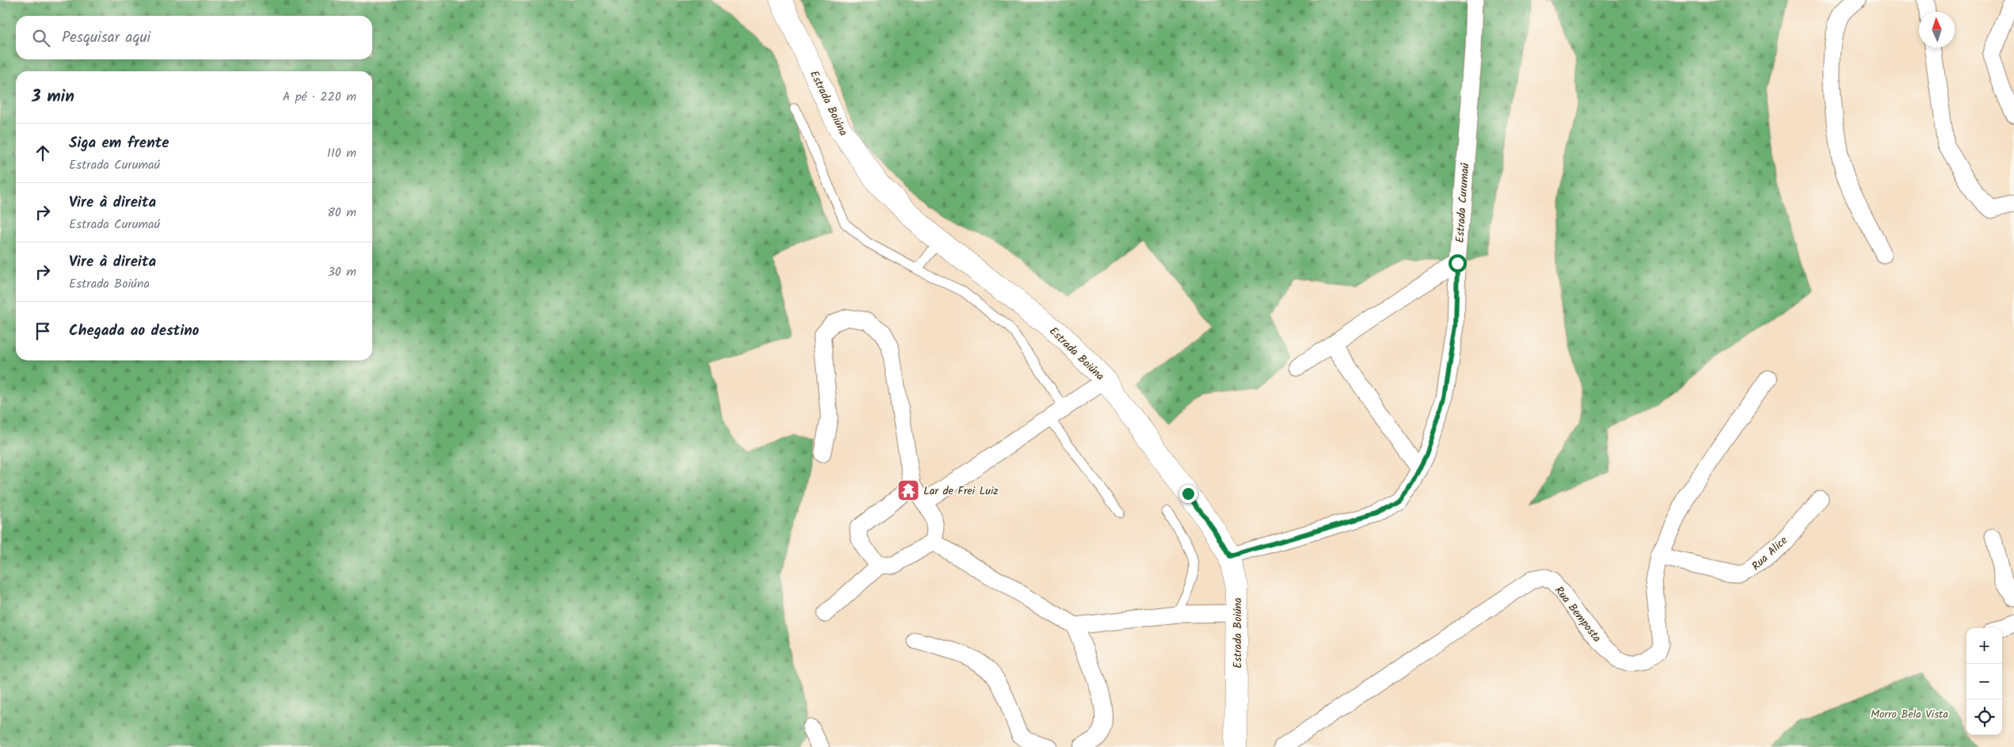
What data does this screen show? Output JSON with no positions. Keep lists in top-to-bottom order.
{
  "streets": {
    "street": [
      "Estrada Boiúna",
      "Estrada Curumaú",
      "Rua Alice",
      "Rua Bemposta"
    ]
  },
  "crossings": [
    ["Estrada Boiúna", "Estrada Curumaú"],
    ["Rua Alice", "Rua Bemposta"]
  ],
  "parks": ["Morro Bela Vista"],
  "places": {
    "temple": ["Lar de Frei Luiz"]
  },
  "north": "top",
  "page": {
    "search": "Pesquisar aqui",
    "heading": ["3 min", "A pé · 220 m"],
    "list": [
      ["Siga em frente", "Estrada Curumaú", "110 m"],
      ["Vire à direita", "Estrada Curumaú", "80 m"],
      ["Vire à direita", "Estrada Boiúna", "30 m"],
      "Chegada ao destino"
    ],
    "map_buttons": ["+", "−"]
  }
}
